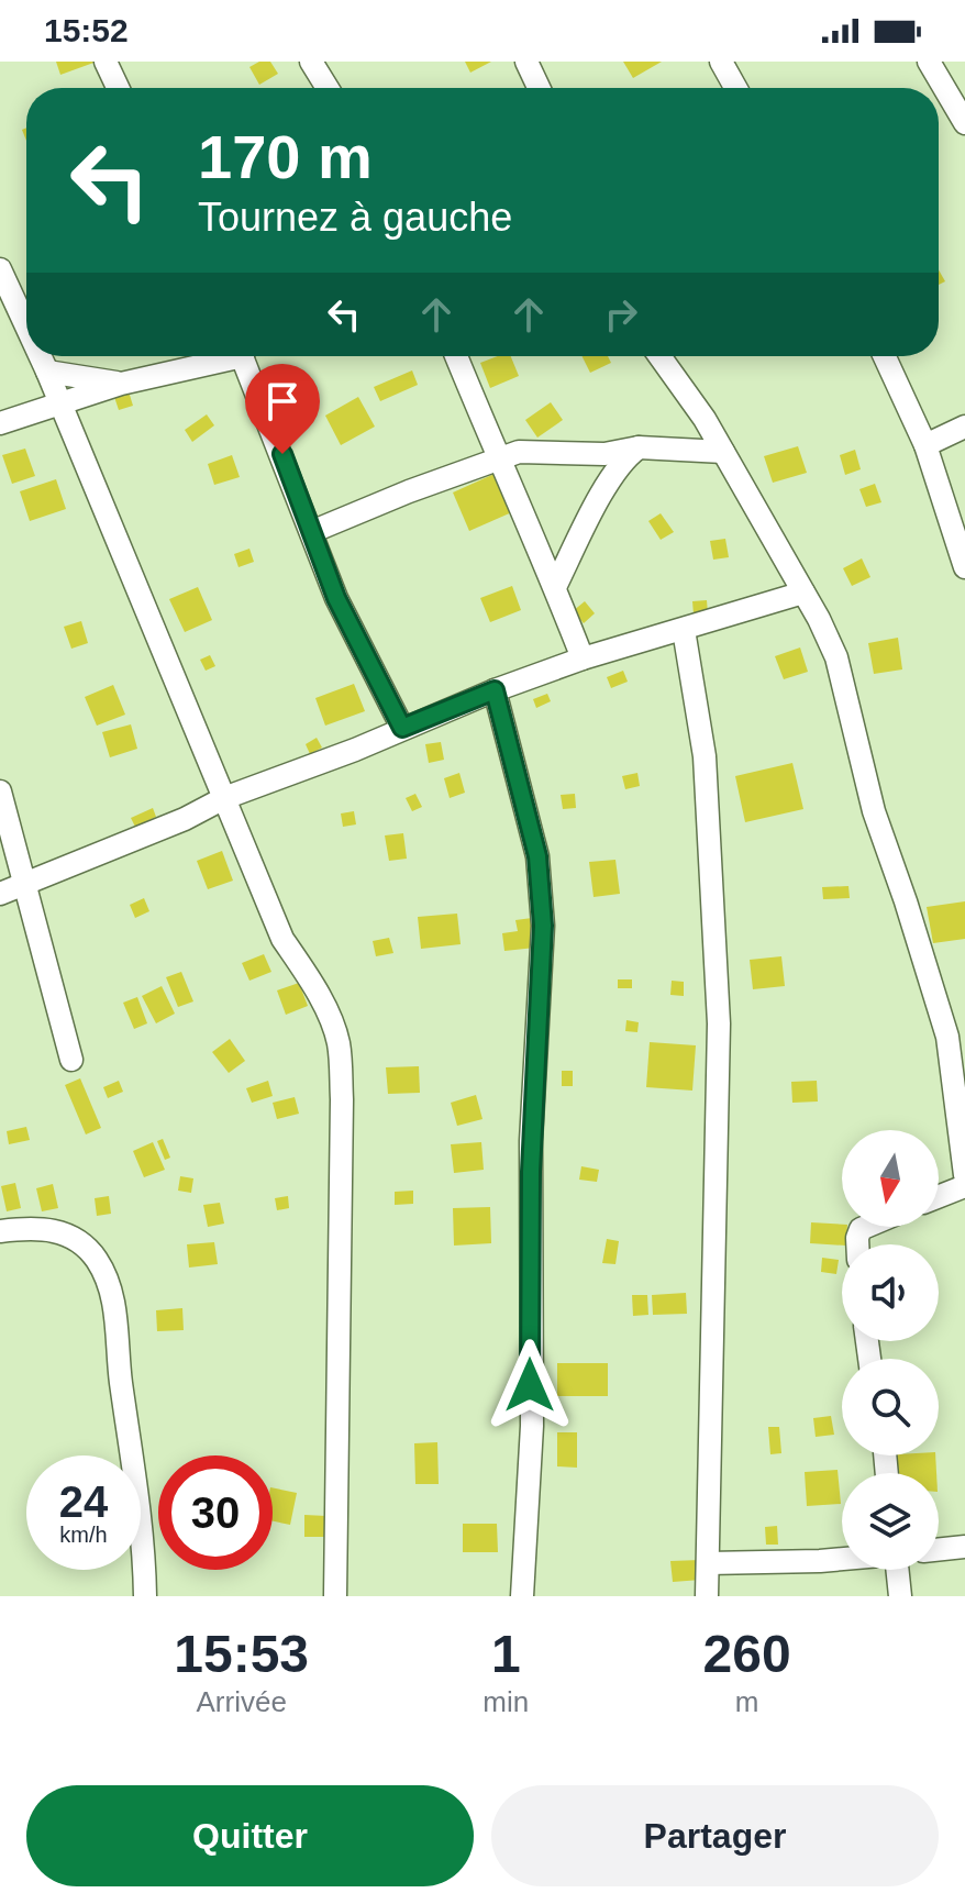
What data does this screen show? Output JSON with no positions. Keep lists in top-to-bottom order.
{
  "north": "bottom",
  "page": {
    "status": "15:52",
    "turn": ["170 m", "Tournez à gauche"],
    "speed": "24 km/h",
    "limit": "30",
    "eta": [
      "15:53",
      "Arrivée",
      "1",
      "min",
      "260",
      "m"
    ],
    "buttons": ["Quitter", "Partager"]
  }
}
